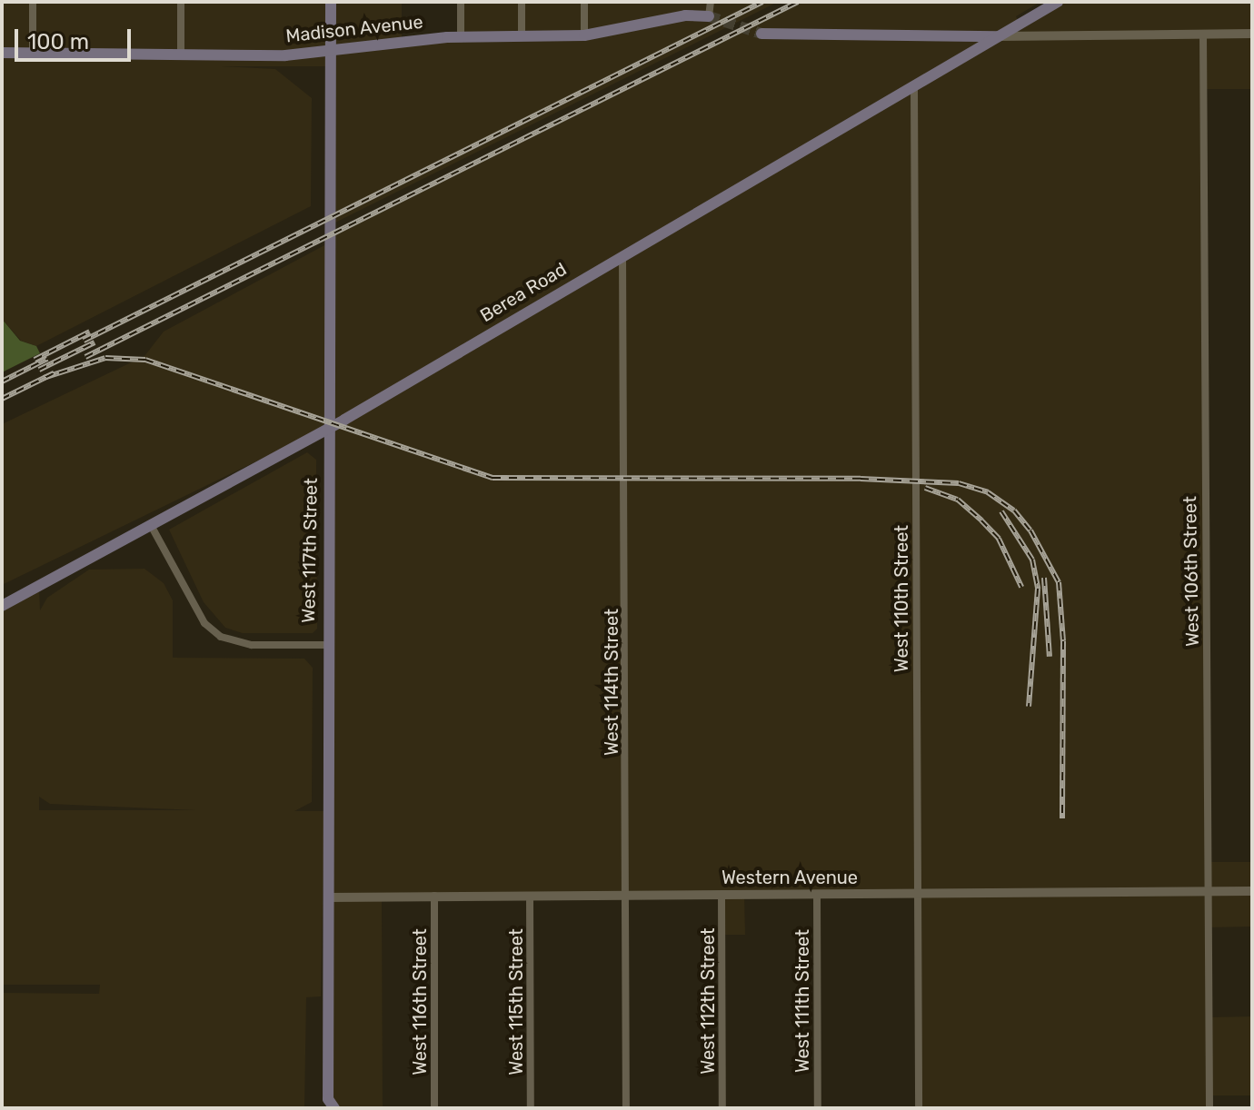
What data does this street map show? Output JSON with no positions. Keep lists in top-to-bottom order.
{
  "streets": {
    "main road": ["Madison Avenue", "Berea Road", "West 117th Street"],
    "street": [
      "West 106th Street",
      "West 110th Street",
      "West 114th Street",
      "Western Avenue",
      "West 112th Street",
      "West 111th Street",
      "West 116th Street",
      "West 115th Street"
    ]
  },
  "crossings": [
    ["Madison Avenue", "West 117th Street"],
    ["Berea Road", "West 117th Street"],
    ["Berea Road", "West 110th Street"],
    ["Berea Road", "West 114th Street"],
    ["West 117th Street", "Western Avenue"],
    ["West 106th Street", "Western Avenue"],
    ["West 110th Street", "Western Avenue"],
    ["West 114th Street", "Western Avenue"],
    ["Western Avenue", "West 112th Street"],
    ["Western Avenue", "West 111th Street"],
    ["Western Avenue", "West 116th Street"],
    ["Western Avenue", "West 115th Street"]
  ],
  "scale_bar": "100 m"
}
